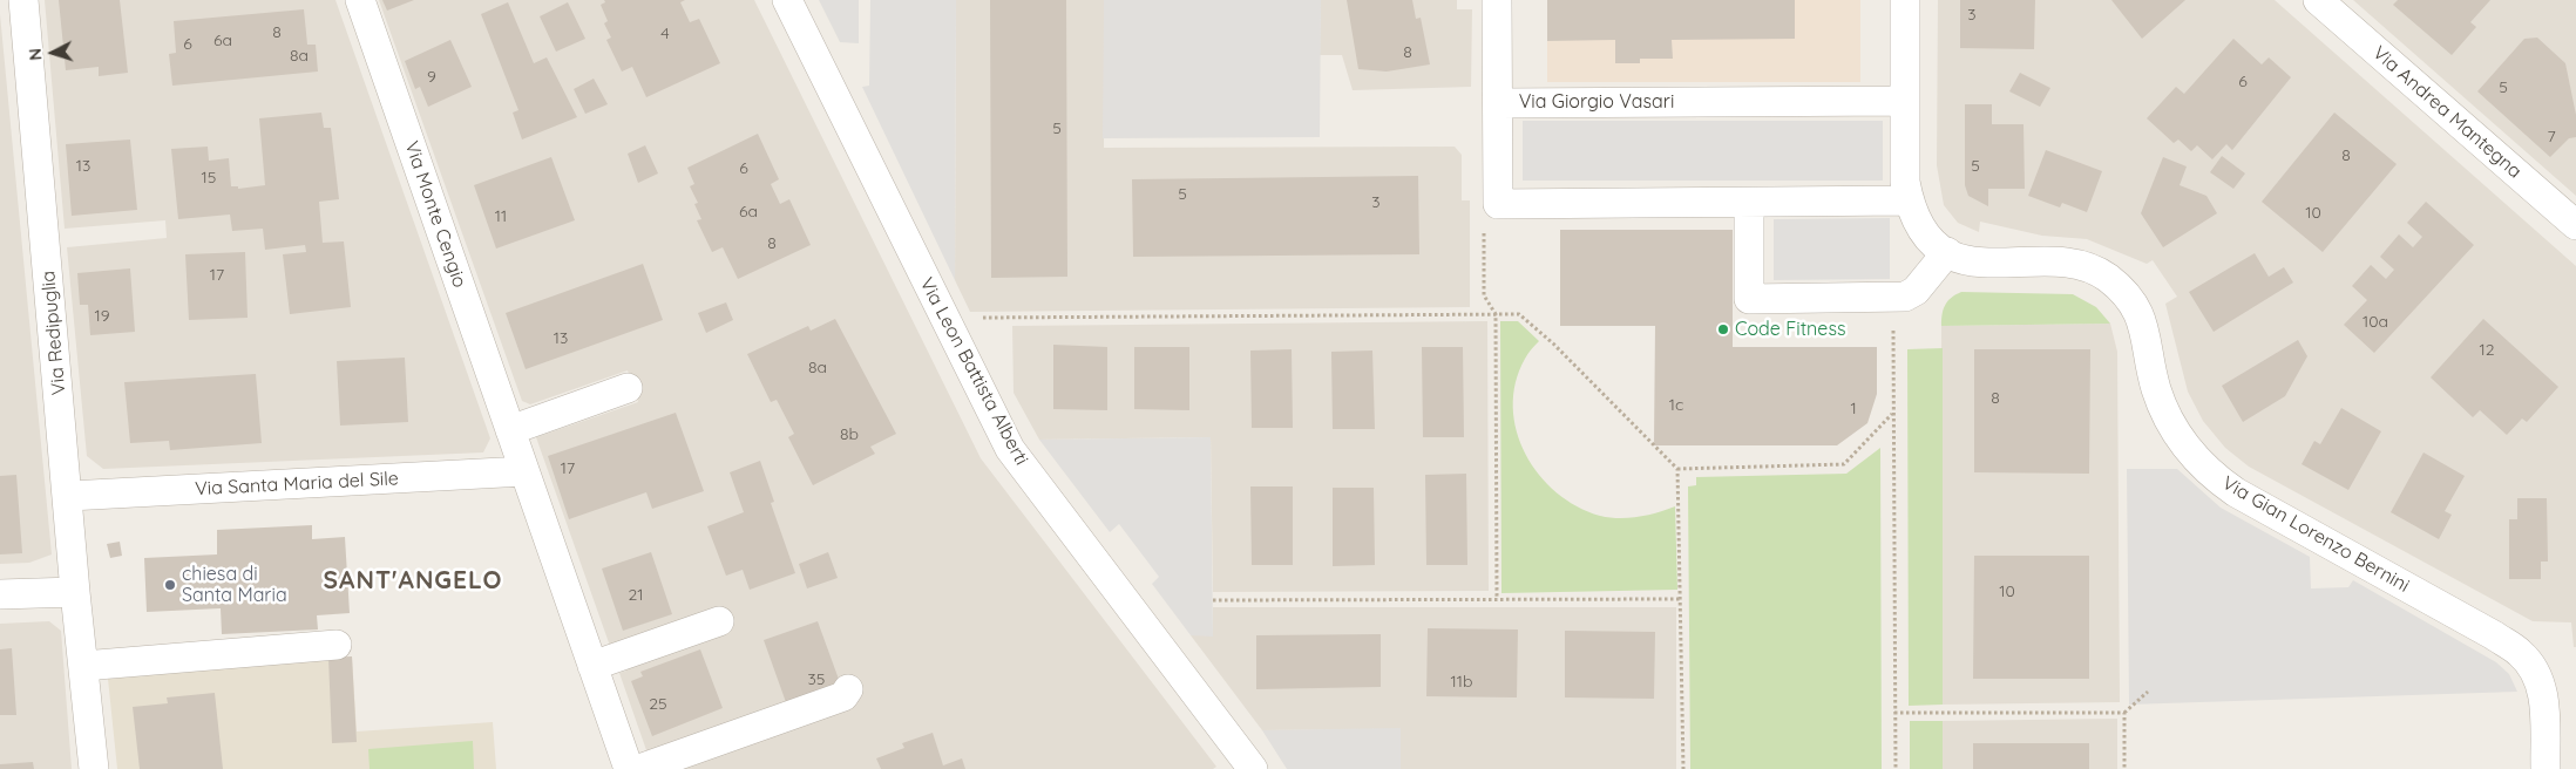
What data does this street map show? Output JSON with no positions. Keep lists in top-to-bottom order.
{
  "streets": {
    "street": [
      "Via Giorgio Vasari",
      "Via Andrea Mantegna",
      "Via Monte Cengio",
      "Via Redipuglia",
      "Via Leon Battista Alberti",
      "Via Santa Maria del Sile",
      "Via Gian Lorenzo Bernini"
    ]
  },
  "crossings": [
    ["Via Giorgio Vasari", "Via Gian Lorenzo Bernini"],
    ["Via Monte Cengio", "Via Santa Maria del Sile"],
    ["Via Redipuglia", "Via Santa Maria del Sile"]
  ],
  "districts": ["SANT'ANGELO"],
  "places": ["Code Fitness", "chiesa di Santa Maria"],
  "house_numbers": [
    "3",
    "8",
    "4",
    "6a",
    "6",
    "8",
    "8a",
    "9",
    "6",
    "5",
    "5",
    "7",
    "8",
    "13",
    "5",
    "6",
    "15",
    "5",
    "3",
    "6a",
    "10",
    "11",
    "8",
    "17",
    "19",
    "10a",
    "13",
    "12",
    "8a",
    "8",
    "1c",
    "1",
    "8b",
    "17",
    "10",
    "21",
    "35",
    "11b",
    "25"
  ],
  "north": "left"
}
